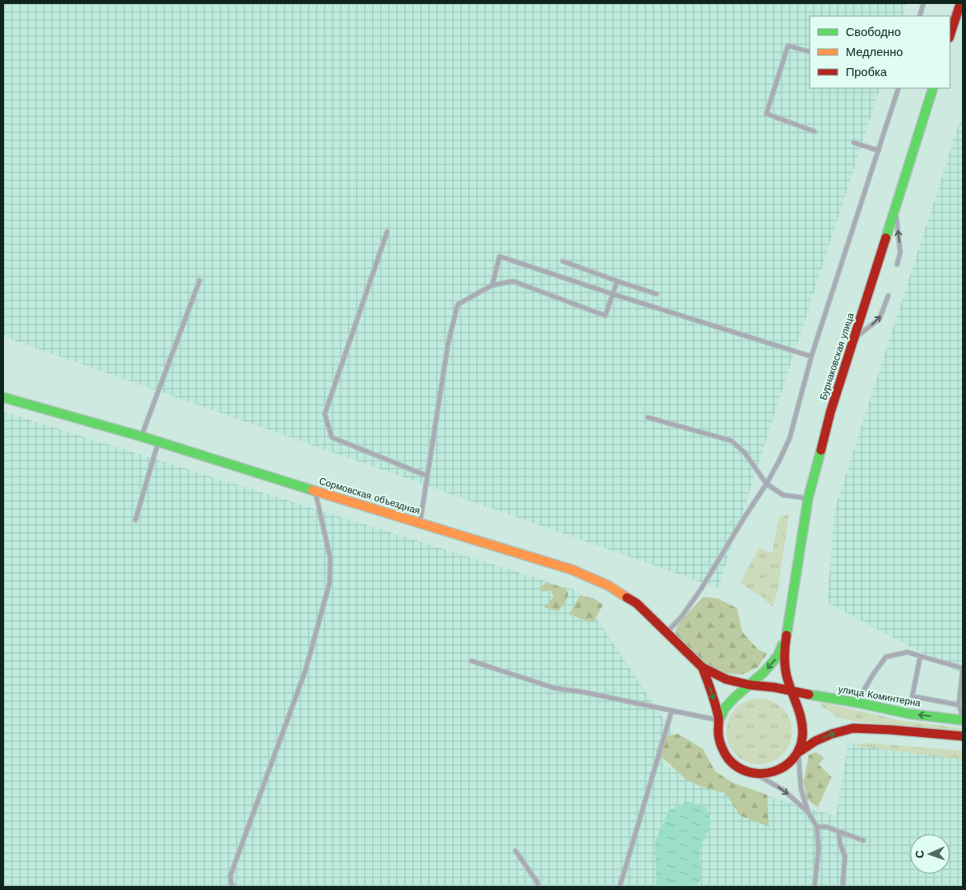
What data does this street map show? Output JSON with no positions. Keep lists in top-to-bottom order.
{
  "streets": {
    "main road": ["Бурнаковская улица", "Сормовская объездная", "улица Коминтерна"]
  },
  "legend": ["Свободно", "Медленно", "Пробка"],
  "north": "left"
}
